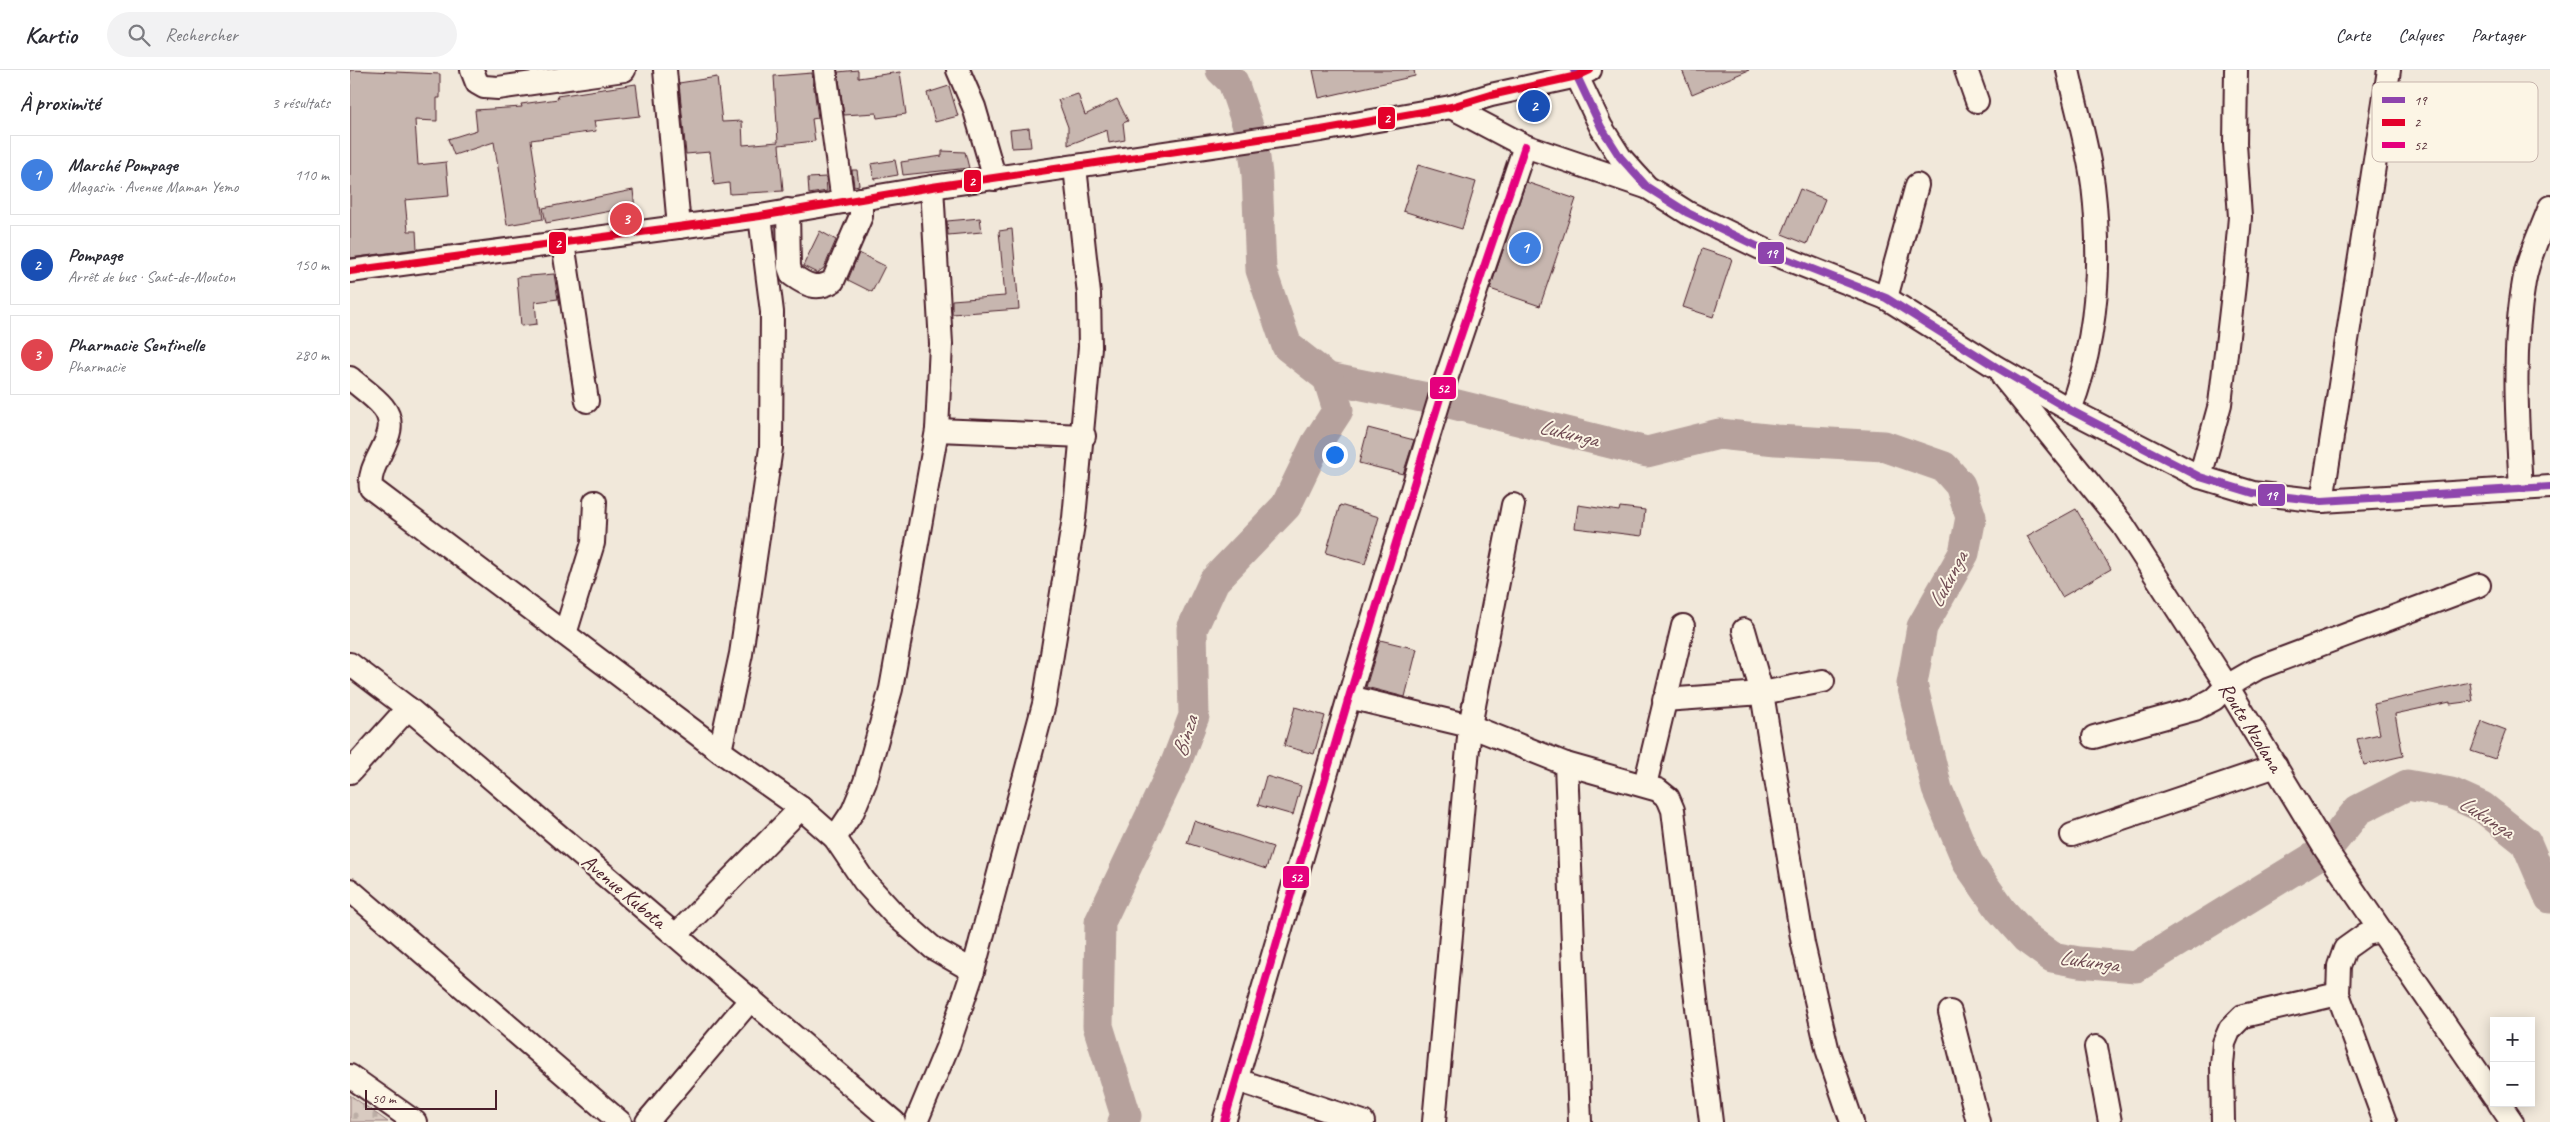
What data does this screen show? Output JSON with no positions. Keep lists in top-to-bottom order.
{
  "streets": {
    "street": ["Route Nzolana", "Avenue Kubota"]
  },
  "water": ["Lukunga", "Binza"],
  "lines": ["transit line 19", "transit line 2", "transit line 52"],
  "legend": ["19", "2", "52"],
  "scale_bar": "50 m",
  "page": {
    "header": "Kartio",
    "search": "Rechercher",
    "nav": ["Carte", "Calques", "Partager"],
    "heading": ["À proximité", "3 résultats"],
    "pins": ["2", "3", "1"],
    "list": [
      {
        "mark": "1",
        "name": "Marché Pompage",
        "note": "Magasin · Avenue Maman Yemo",
        "value": "110 m"
      },
      {
        "mark": "2",
        "name": "Pompage",
        "note": "Arrêt de bus · Saut-de-Mouton",
        "value": "150 m"
      },
      {
        "mark": "3",
        "name": "Pharmacie Sentinelle",
        "note": "Pharmacie",
        "value": "280 m"
      }
    ],
    "map_buttons": ["+", "−"],
    "scale": "50 m"
  }
}
